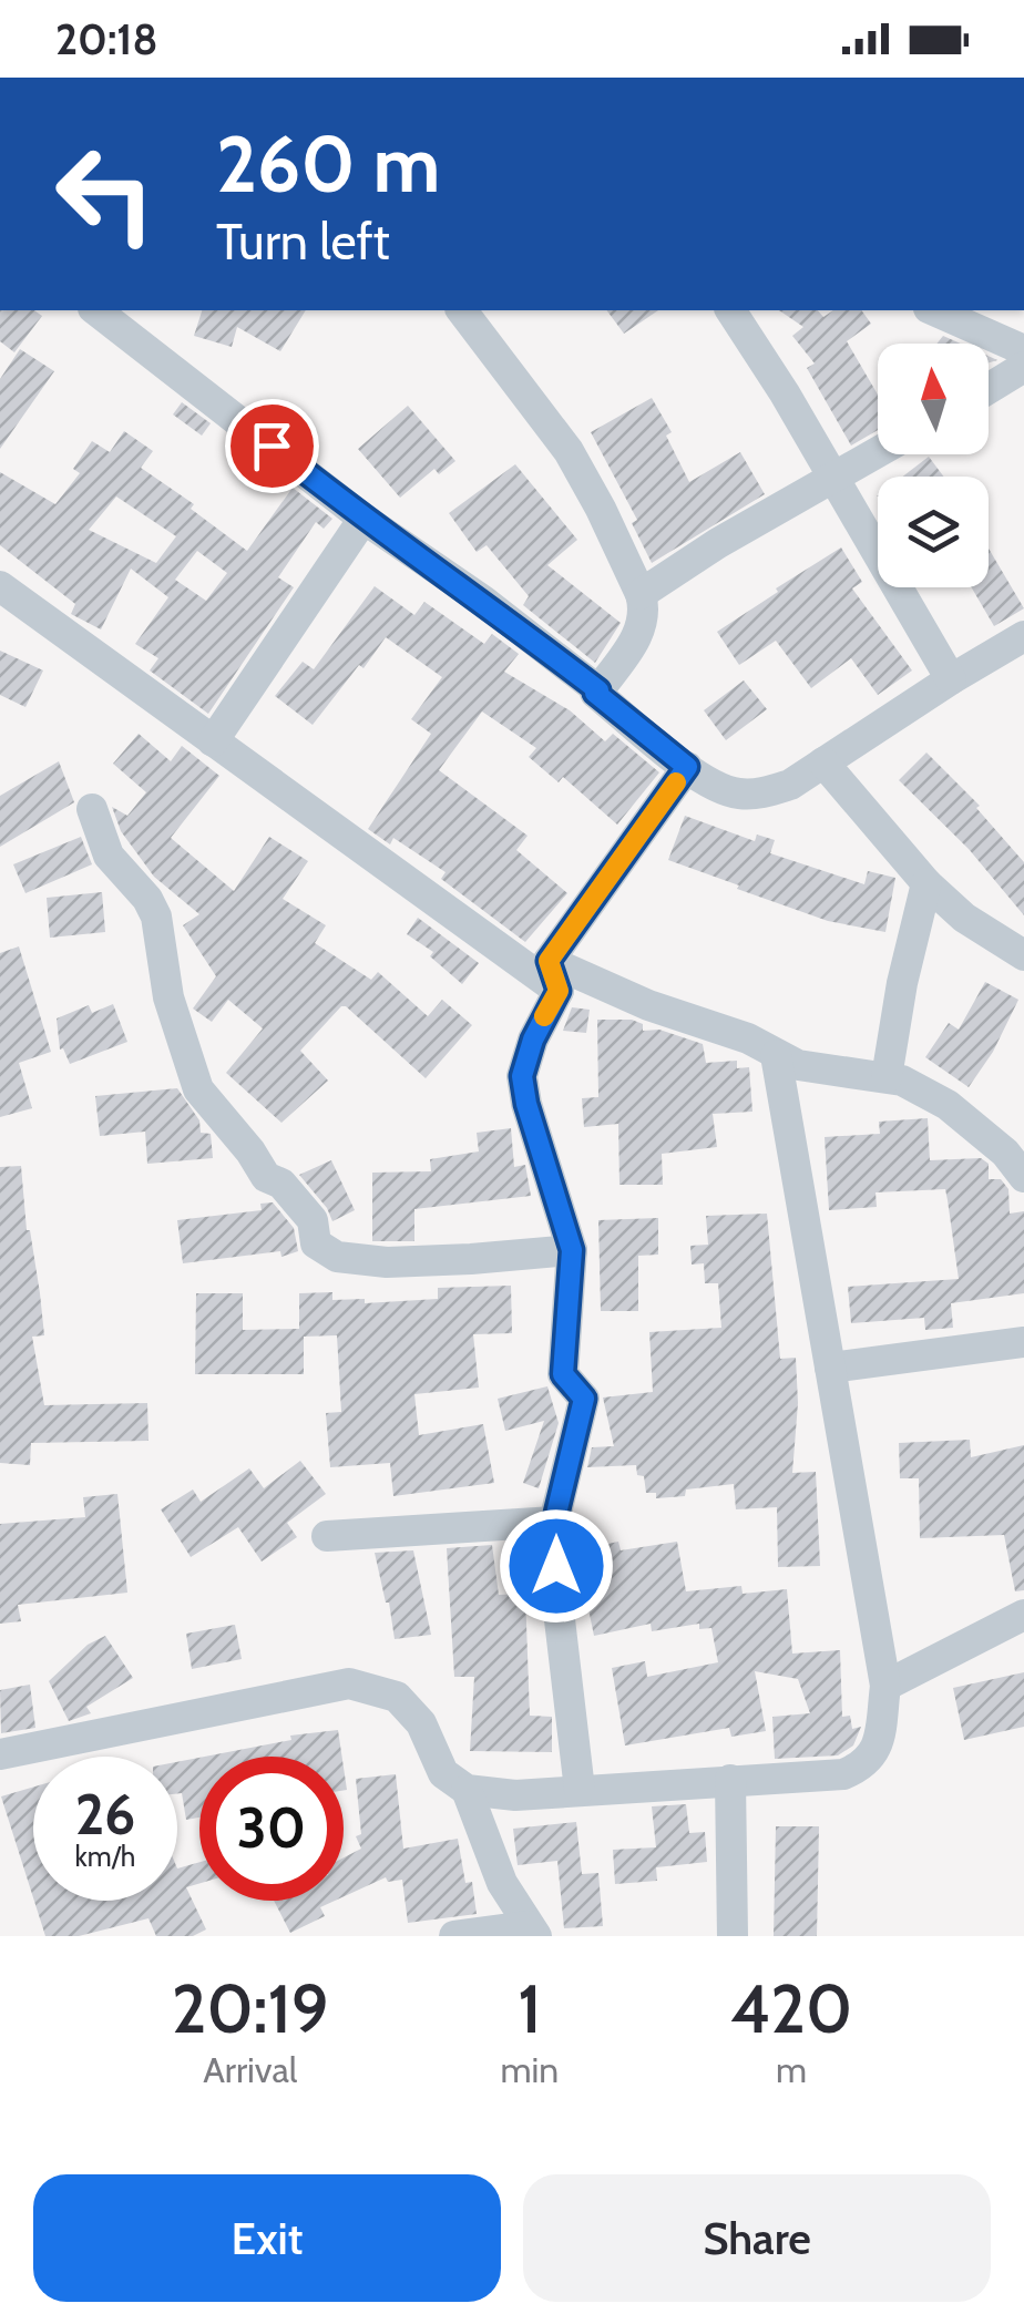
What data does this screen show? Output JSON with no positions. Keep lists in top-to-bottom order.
{
  "north": "top",
  "page": {
    "status": "20:18",
    "turn": ["260 m", "Turn left"],
    "speed": "26 km/h",
    "limit": "30",
    "eta": [
      "20:19",
      "Arrival",
      "1",
      "min",
      "420",
      "m"
    ],
    "buttons": ["Exit", "Share"]
  }
}
